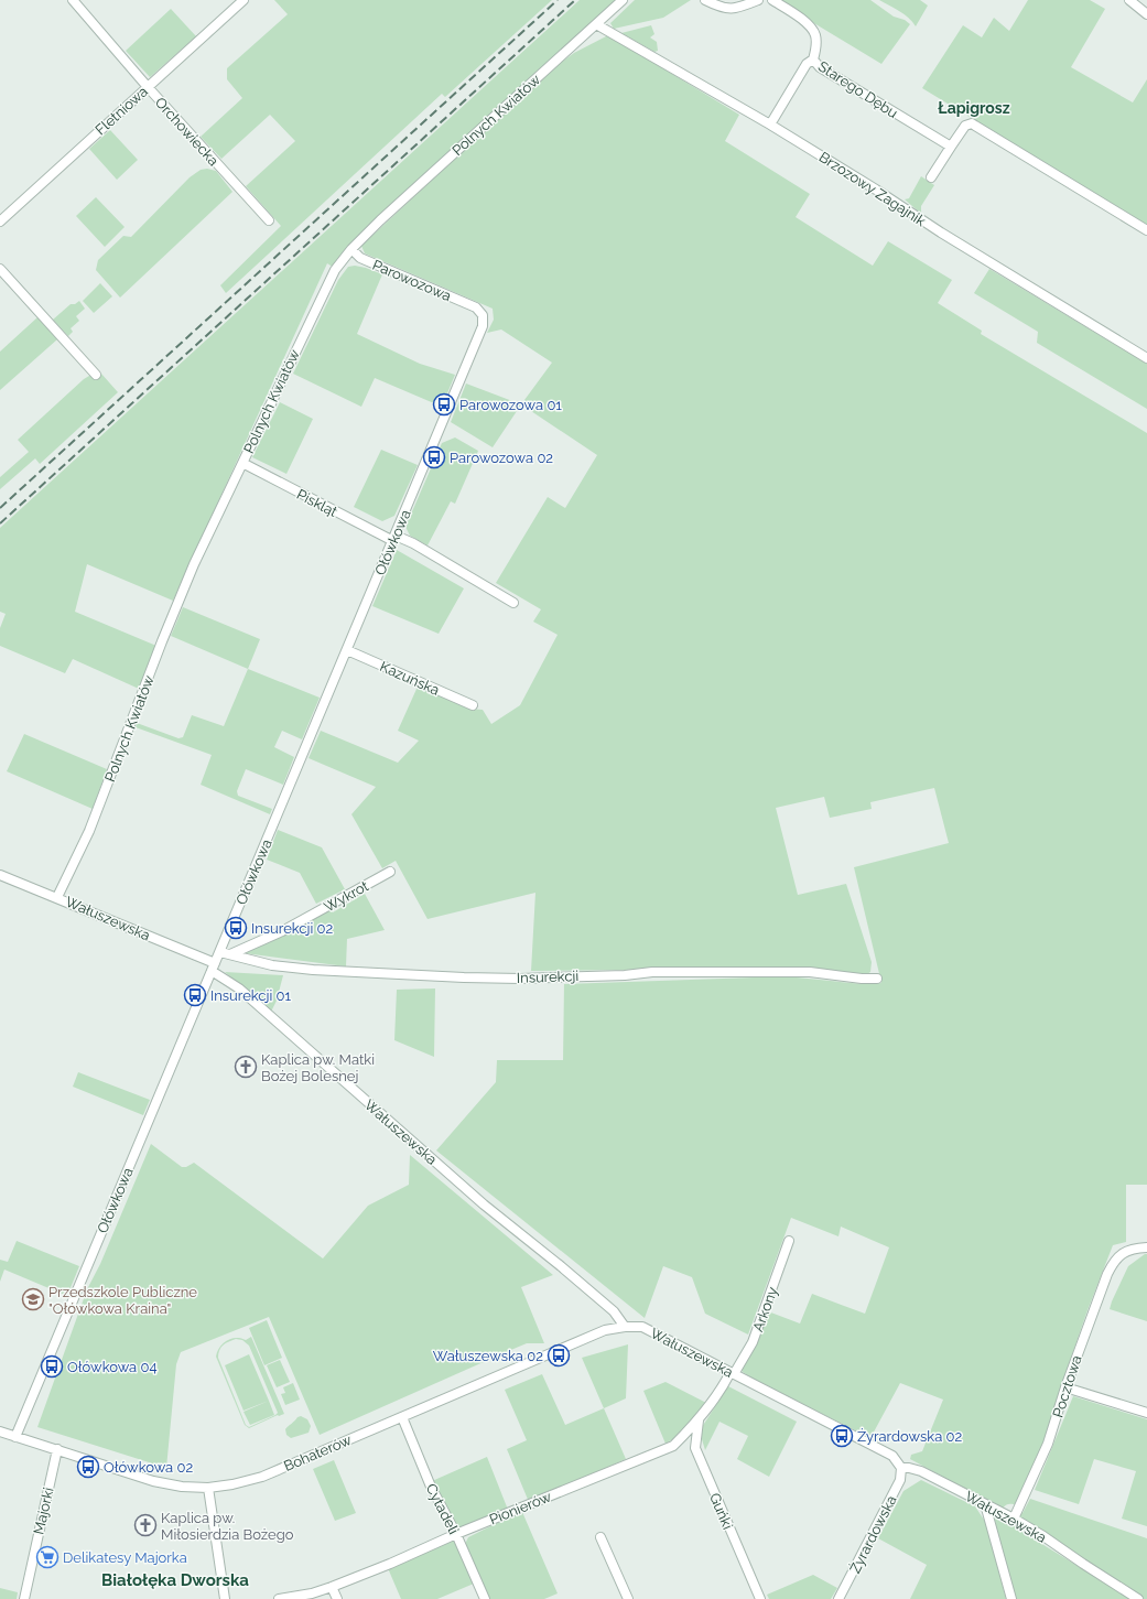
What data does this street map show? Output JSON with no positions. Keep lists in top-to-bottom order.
{
  "streets": {
    "street": [
      "Starego Dębu",
      "Fletniowa",
      "Polnych Kwiatów",
      "Orchowiecka",
      "Brzozowy Zagajnik",
      "Parowozowa",
      "Piskląt",
      "Ołówkowa",
      "Kazuńska",
      "Wykrot",
      "Wałuszewska",
      "Insurekcji",
      "Arkony",
      "Pocztowa",
      "Bohaterów",
      "Pionierów",
      "Cytadeli",
      "Majorki",
      "Guńki",
      "Żyrardowska"
    ]
  },
  "crossings": [
    ["Fletniowa", "Orchowiecka"],
    ["Polnych Kwiatów", "Brzozowy Zagajnik"],
    ["Polnych Kwiatów", "Parowozowa"],
    ["Polnych Kwiatów", "Piskląt"],
    ["Polnych Kwiatów", "Wałuszewska"],
    ["Parowozowa", "Ołówkowa"],
    ["Piskląt", "Ołówkowa"],
    ["Ołówkowa", "Kazuńska"],
    ["Ołówkowa", "Wałuszewska"],
    ["Ołówkowa", "Insurekcji"],
    ["Ołówkowa", "Bohaterów"],
    ["Wykrot", "Insurekcji"],
    ["Wałuszewska", "Arkony"],
    ["Wałuszewska", "Pocztowa"],
    ["Wałuszewska", "Bohaterów"],
    ["Wałuszewska", "Pionierów"],
    ["Wałuszewska", "Żyrardowska"],
    ["Arkony", "Pionierów"],
    ["Bohaterów", "Cytadeli"],
    ["Bohaterów", "Majorki"],
    ["Pionierów", "Cytadeli"],
    ["Pionierów", "Guńki"]
  ],
  "districts": ["Łapigrosz", "Białołęka Dworska"],
  "places": {
    "bus stop": [
      "Parowozowa 01",
      "Parowozowa 02",
      "Insurekcji 02",
      "Insurekcji 01",
      "Wałuszewska 02",
      "Ołówkowa 04",
      "Żyrardowska 02",
      "Ołówkowa 02"
    ],
    "church": ["Kaplica pw. Matki Bożej Bolesnej", "Kaplica pw. Miłosierdzia Bożego"],
    "school or university": ["Przedszkole Publiczne \"Ołówkowa Kraina\""],
    "supermarket": ["Delikatesy Majorka"]
  }
}
